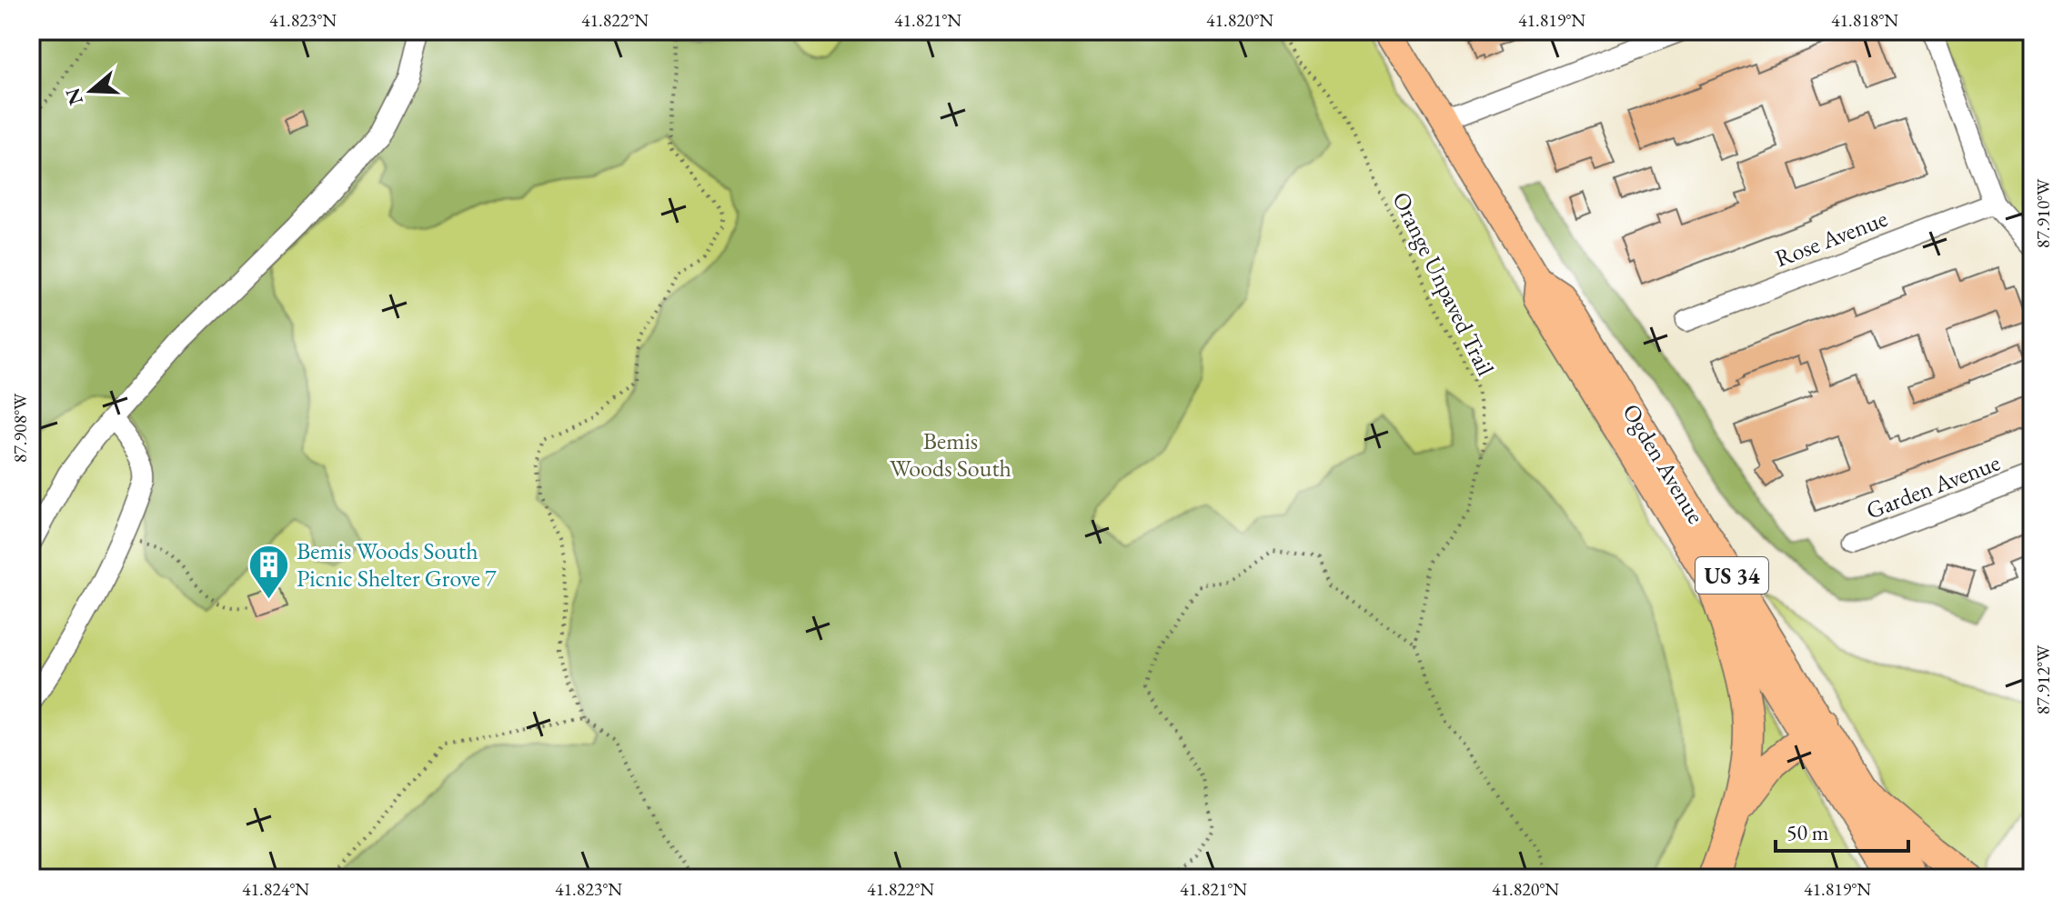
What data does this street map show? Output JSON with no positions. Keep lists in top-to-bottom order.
{
  "streets": {
    "main road": ["Ogden Avenue", "US 34"],
    "street": ["Rose Avenue", "Garden Avenue"],
    "path": ["Orange Unpaved Trail"]
  },
  "parks": ["Bemis Woods South"],
  "places": {
    "building": ["Bemis Woods South Picnic Shelter Grove 7"]
  },
  "scale_bar": "50 m",
  "north": "left",
  "coordinates": [
    "41.823°N",
    "41.822°N",
    "41.821°N",
    "41.820°N",
    "41.819°N",
    "41.818°N",
    "87.910°W",
    "87.908°W",
    "87.912°W",
    "41.824°N"
  ]
}
